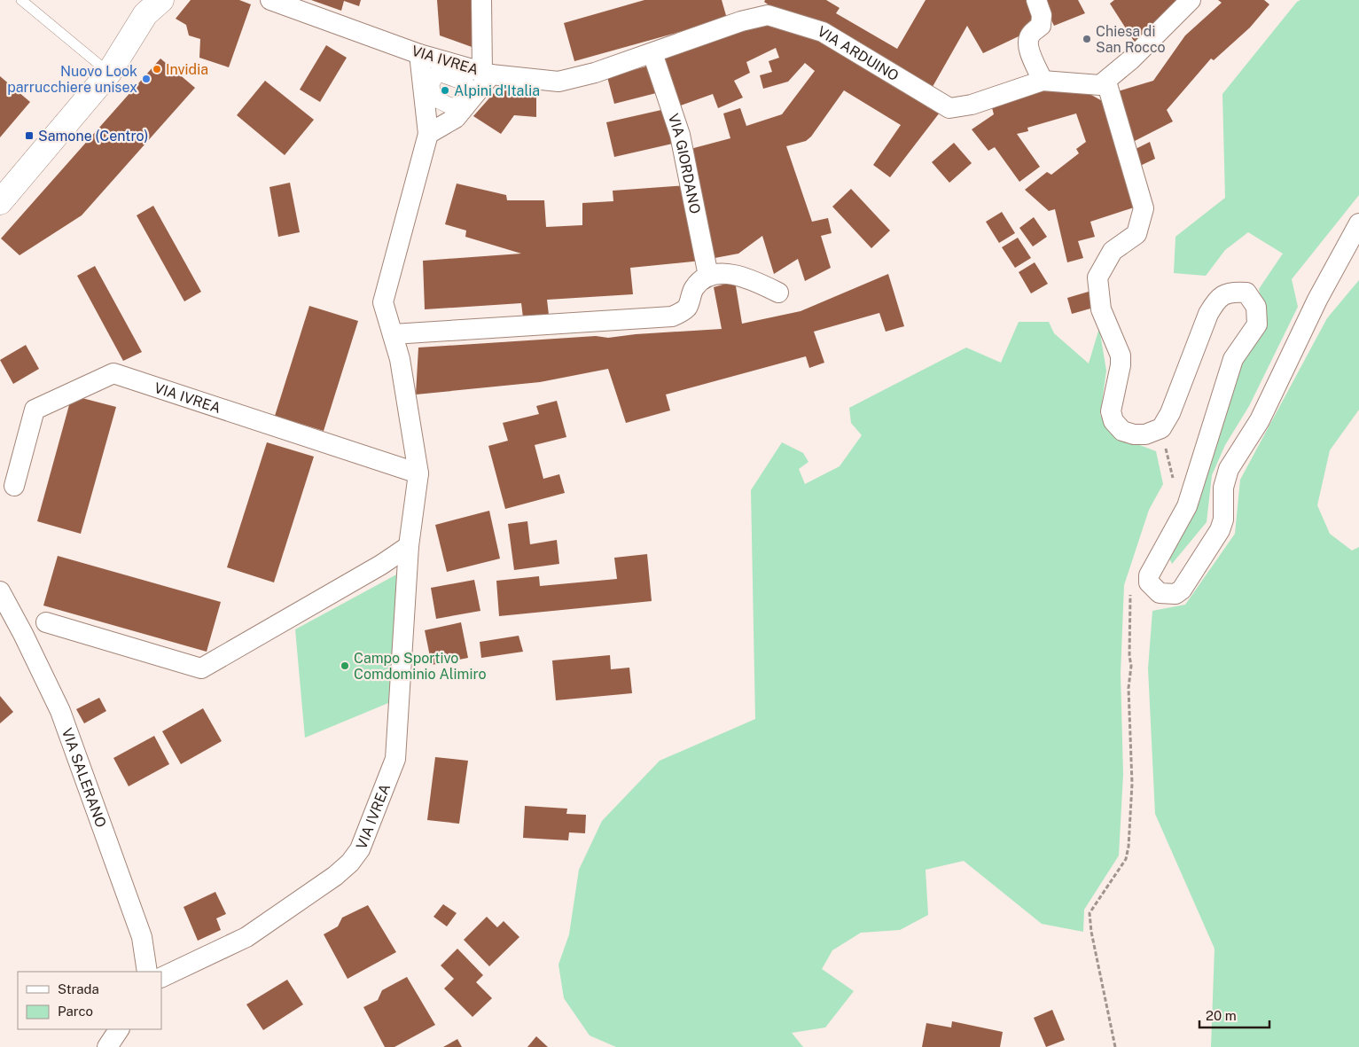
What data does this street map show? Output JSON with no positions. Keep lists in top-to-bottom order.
{
  "streets": {
    "street": [
      "VIA ARDUINO",
      "VIA IVREA",
      "VIA GIORDANO",
      "VIA SALERANO"
    ]
  },
  "crossings": [
    ["VIA ARDUINO", "VIA IVREA"],
    ["VIA ARDUINO", "VIA GIORDANO"]
  ],
  "places": {
    "other": [
      "Chiesa di San Rocco",
      "Invidia",
      "Nuovo Look parrucchiere unisex",
      "Alpini d'Italia",
      "Campo Sportivo Comdominio Alimiro"
    ],
    "transit": ["Samone (Centro)"]
  },
  "legend": ["Strada", "Parco"],
  "scale_bar": "20 m"
}
